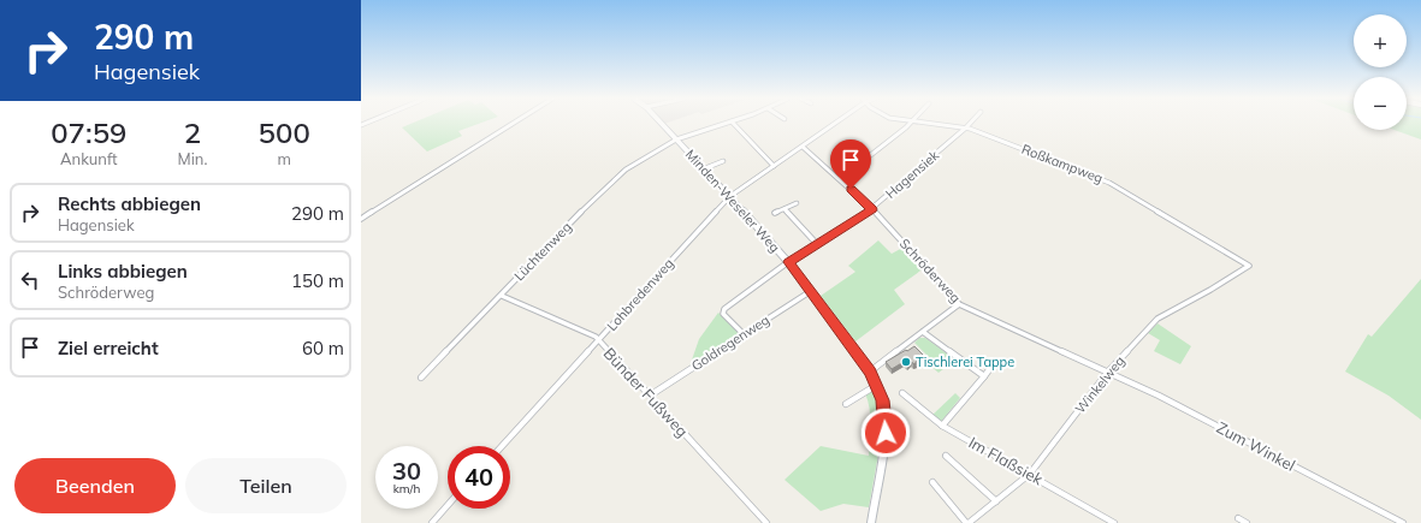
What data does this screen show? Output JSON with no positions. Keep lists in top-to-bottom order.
{
  "streets": {
    "street": [
      "Roßkampweg",
      "Hagensiek",
      "Minden-Weseler Weg",
      "Lüchtenweg",
      "Schröderweg",
      "Lohbredenweg",
      "Goldregenweg",
      "Winkelweg",
      "Bünder Fußweg",
      "Zum Winkel",
      "Im Flaßsiek"
    ]
  },
  "crossings": [
    ["Roßkampweg", "Hagensiek"],
    ["Roßkampweg", "Winkelweg"],
    ["Hagensiek", "Minden-Weseler Weg"],
    ["Hagensiek", "Schröderweg"],
    ["Hagensiek", "Goldregenweg"],
    ["Minden-Weseler Weg", "Lüchtenweg"],
    ["Minden-Weseler Weg", "Lohbredenweg"],
    ["Minden-Weseler Weg", "Goldregenweg"],
    ["Lüchtenweg", "Bünder Fußweg"],
    ["Schröderweg", "Lohbredenweg"],
    ["Schröderweg", "Winkelweg"],
    ["Schröderweg", "Zum Winkel"],
    ["Lohbredenweg", "Bünder Fußweg"],
    ["Goldregenweg", "Bünder Fußweg"],
    ["Winkelweg", "Zum Winkel"],
    ["Winkelweg", "Im Flaßsiek"]
  ],
  "places": ["Tischlerei Tappe"],
  "page": {
    "turn": ["290 m", "Hagensiek"],
    "map_buttons": ["+", "−"],
    "eta": [
      "07:59",
      "Ankunft",
      "2",
      "Min.",
      "500",
      "m"
    ],
    "list": [
      {
        "name": "Rechts abbiegen",
        "note": "Hagensiek",
        "value": "290 m"
      },
      {
        "name": "Links abbiegen",
        "note": "Schröderweg",
        "value": "150 m"
      },
      {
        "name": "Ziel erreicht",
        "value": "60 m"
      }
    ],
    "speed": "30 km/h",
    "limit": "40",
    "buttons": ["Beenden", "Teilen"]
  }
}
